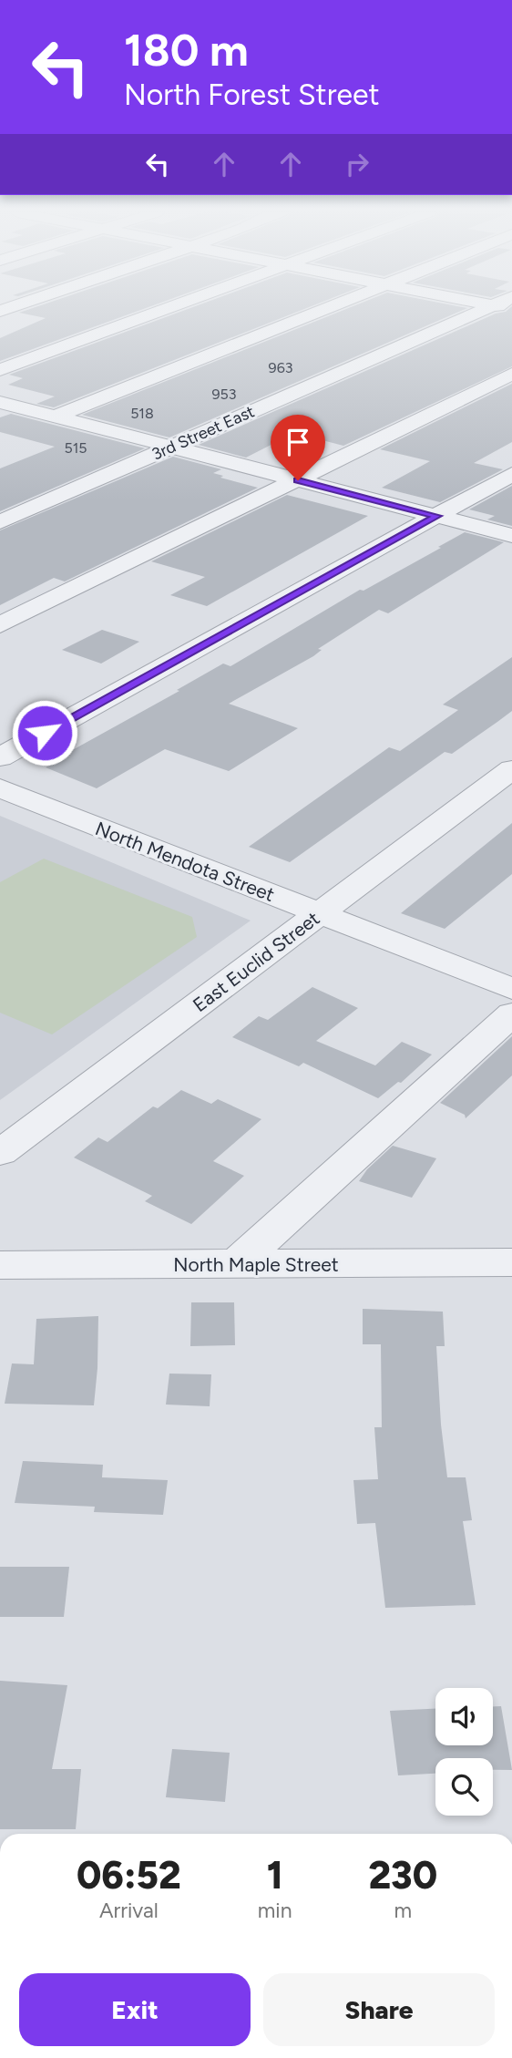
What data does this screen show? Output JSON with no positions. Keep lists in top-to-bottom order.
{
  "streets": {
    "street": [
      "3rd Street East",
      "North Mendota Street",
      "East Euclid Street",
      "North Maple Street"
    ]
  },
  "crossings": [
    ["North Mendota Street", "East Euclid Street"]
  ],
  "house_numbers": [
    "963",
    "953",
    "518",
    "515"
  ],
  "page": {
    "turn": ["180 m", "North Forest Street"],
    "eta": [
      "06:52",
      "Arrival",
      "1",
      "min",
      "230",
      "m"
    ],
    "buttons": ["Exit", "Share"]
  }
}
